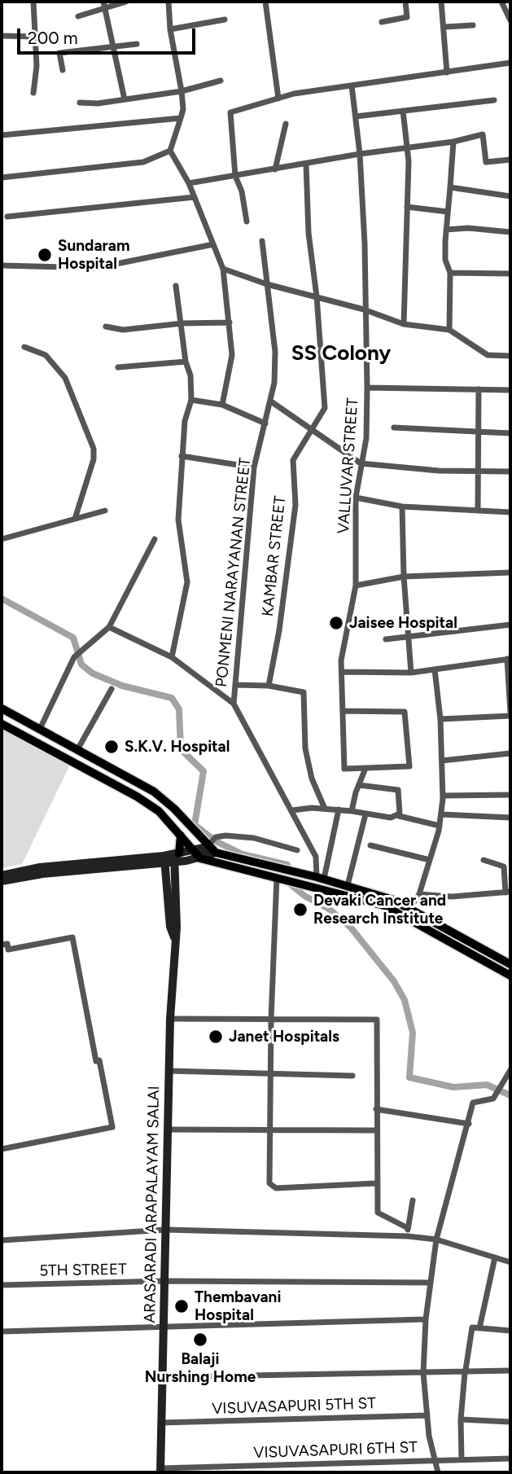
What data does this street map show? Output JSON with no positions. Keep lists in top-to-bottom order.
{
  "streets": {
    "street": [
      "VALLUVAR STREET",
      "KAMBAR STREET",
      "PONMENI NARAYANAN STREET",
      "ARASARADI ARAPALAYAM SALAI",
      "5TH STREET",
      "VISUVASAPURI 5TH ST",
      "VISUVASAPURI 6TH ST"
    ]
  },
  "crossings": [
    ["ARASARADI ARAPALAYAM SALAI", "5TH STREET"],
    ["ARASARADI ARAPALAYAM SALAI", "VISUVASAPURI 5TH ST"],
    ["ARASARADI ARAPALAYAM SALAI", "VISUVASAPURI 6TH ST"]
  ],
  "districts": ["SS Colony"],
  "places": [
    "Sundaram Hospital",
    "Jaisee Hospital",
    "S.K.V. Hospital",
    "Devaki Cancer and Research Institute",
    "Janet Hospitals",
    "Thembavani Hospital",
    "Balaji Nurshing Home"
  ],
  "scale_bar": "200 m"
}
